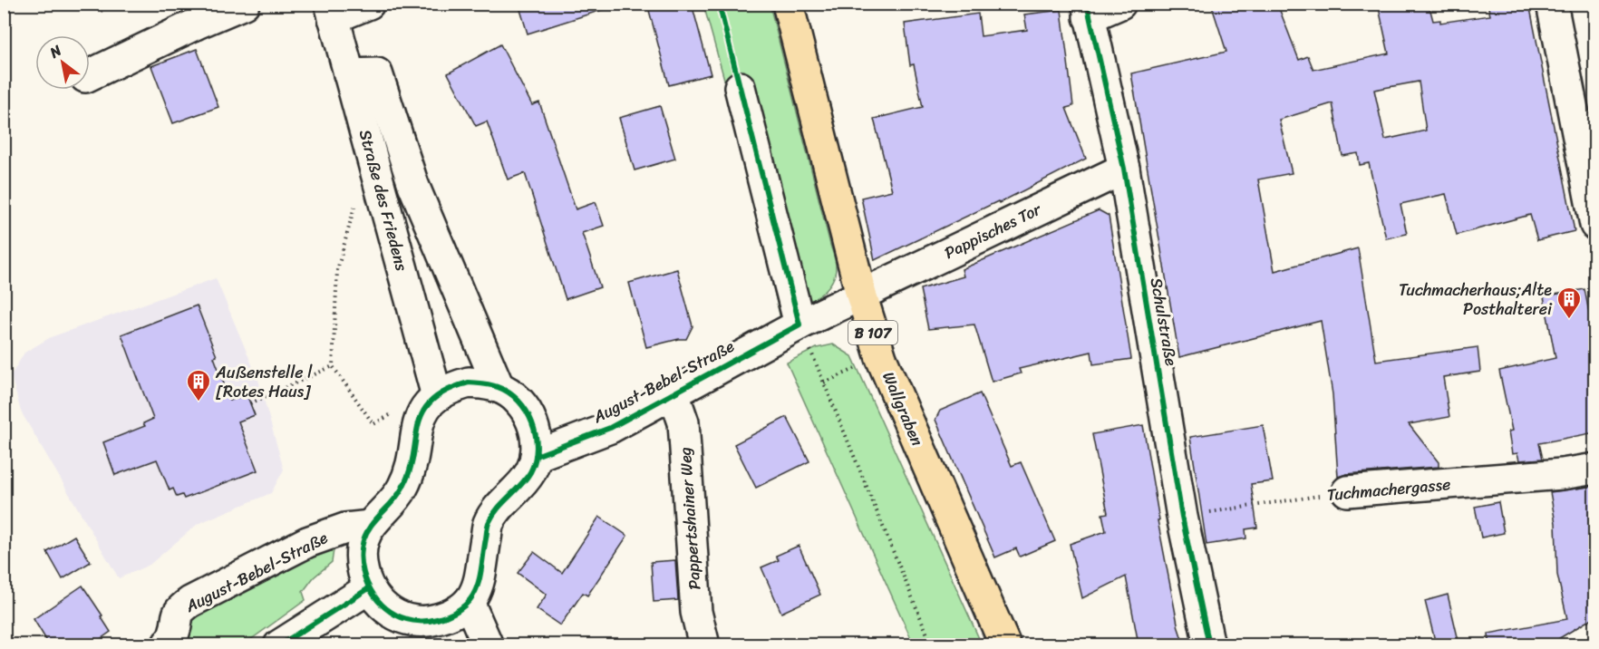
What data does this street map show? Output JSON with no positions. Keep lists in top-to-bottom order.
{
  "streets": {
    "main road": ["B 107", "Wallgraben"],
    "street": [
      "Straße des Friedens",
      "Pappisches Tor",
      "Schulstraße",
      "August-Bebel-Straße",
      "Tuchmachergasse",
      "Pappertshainer Weg"
    ]
  },
  "crossings": [
    ["Pappisches Tor", "Schulstraße"],
    ["Pappisches Tor", "August-Bebel-Straße"],
    ["Pappisches Tor", "Wallgraben"],
    ["Schulstraße", "Tuchmachergasse"],
    ["August-Bebel-Straße", "Wallgraben"],
    ["August-Bebel-Straße", "Pappertshainer Weg"]
  ],
  "places": {
    "building": ["Tuchmacherhaus;Alte Posthalterei", "Außenstelle l [Rotes Haus]"]
  },
  "north": "top left"
}
